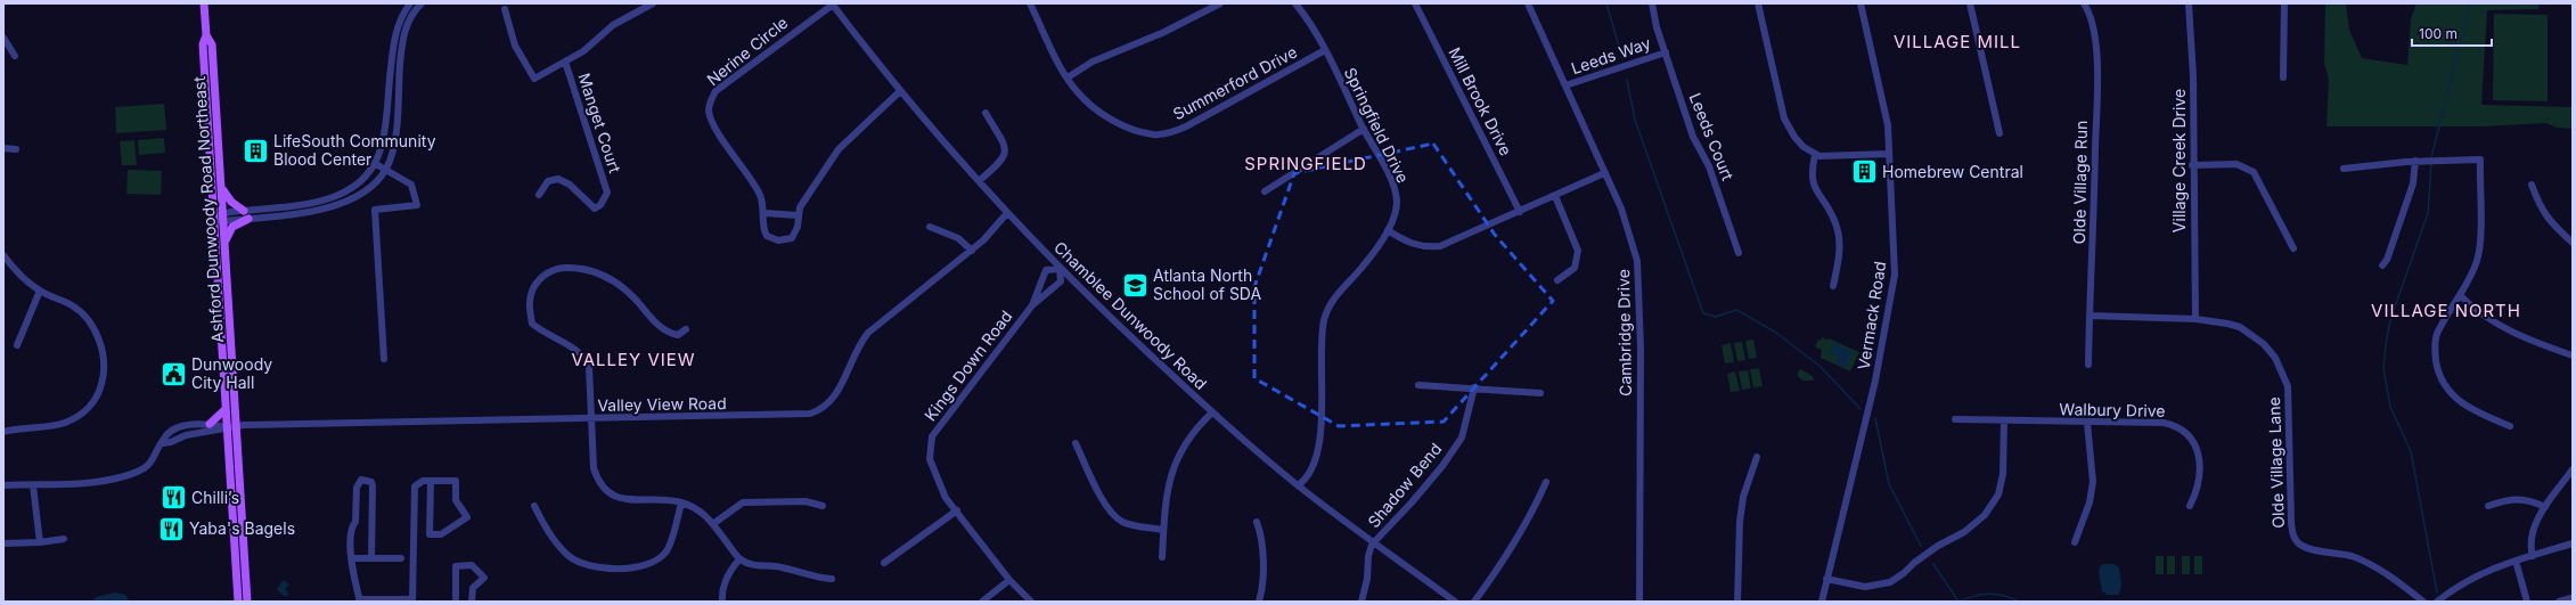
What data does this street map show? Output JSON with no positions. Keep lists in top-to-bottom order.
{
  "streets": {
    "main road": ["Ashford Dunwoody Road Northeast"],
    "street": [
      "Nerine Circle",
      "Leeds Way",
      "Summerford Drive",
      "Mill Brook Drive",
      "Manget Court",
      "Springfield Drive",
      "Leeds Court",
      "Village Creek Drive",
      "Olde Village Run",
      "Chamblee Dunwoody Road",
      "Vermack Road",
      "Cambridge Drive",
      "Kings Down Road",
      "Valley View Road",
      "Walbury Drive",
      "Olde Village Lane",
      "Shadow Bend"
    ]
  },
  "crossings": [
    ["Nerine Circle", "Chamblee Dunwoody Road"],
    ["Leeds Way", "Leeds Court"],
    ["Leeds Way", "Cambridge Drive"],
    ["Summerford Drive", "Springfield Drive"],
    ["Springfield Drive", "Chamblee Dunwoody Road"],
    ["Village Creek Drive", "Olde Village Lane"],
    ["Olde Village Run", "Olde Village Lane"],
    ["Ashford Dunwoody Road Northeast", "Valley View Road"],
    ["Chamblee Dunwoody Road", "Kings Down Road"],
    ["Chamblee Dunwoody Road", "Valley View Road"],
    ["Chamblee Dunwoody Road", "Shadow Bend"]
  ],
  "districts": [
    "VILLAGE MILL",
    "SPRINGFIELD",
    "VILLAGE NORTH",
    "VALLEY VIEW"
  ],
  "places": {
    "building": ["LifeSouth Community Blood Center", "Homebrew Central"],
    "school or university": ["Atlanta North School of SDA"],
    "public building": ["Dunwoody City Hall"],
    "restaurant": ["Chilli’s", "Yaba's Bagels"]
  },
  "scale_bar": "100 m"
}
